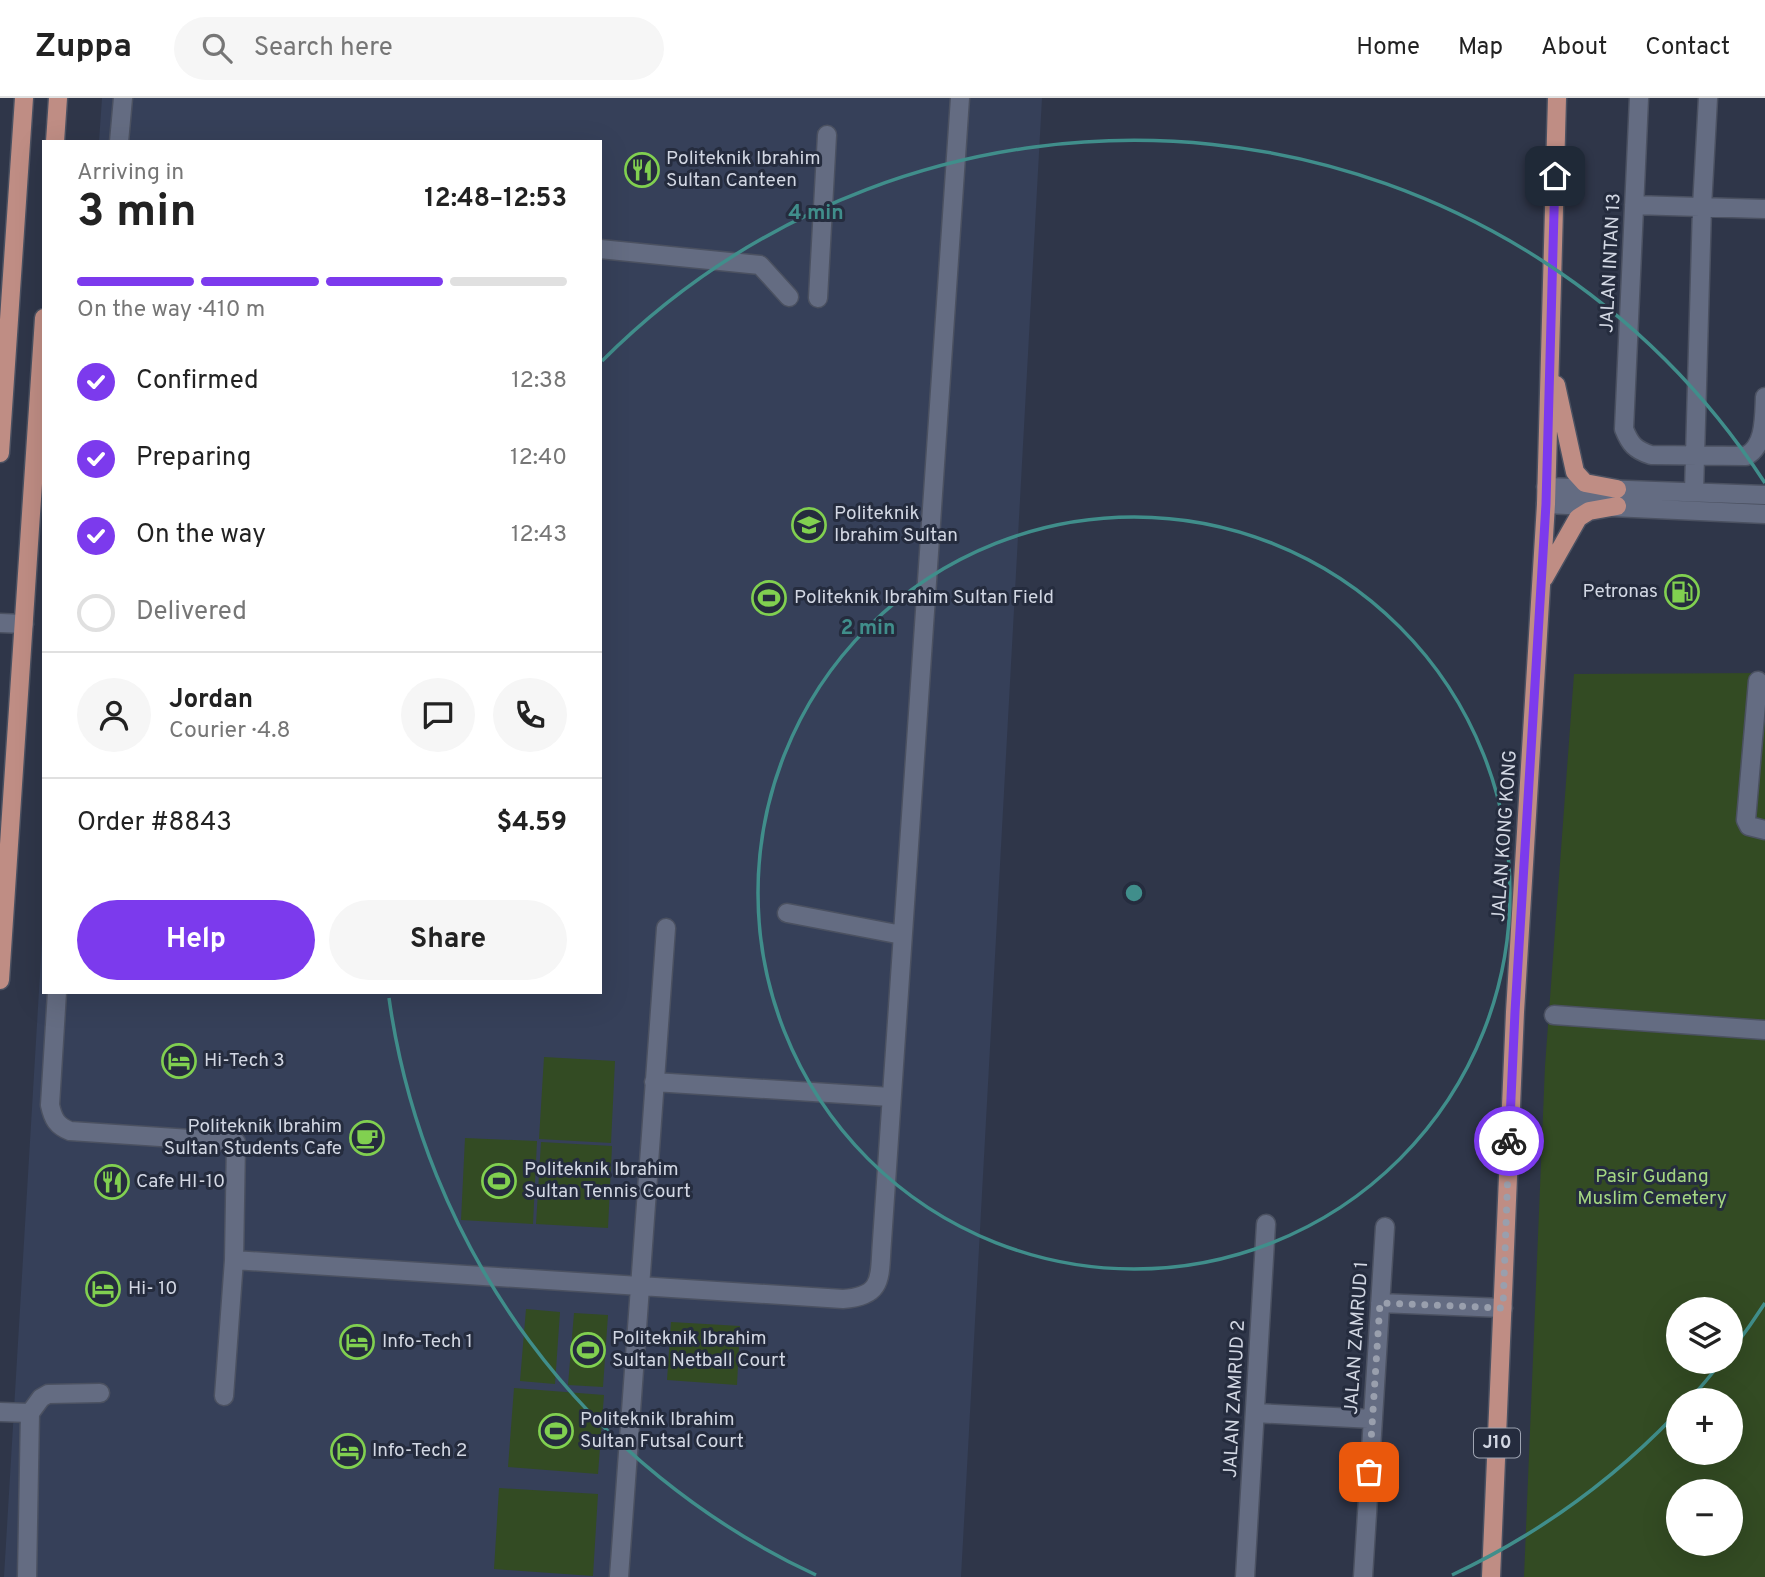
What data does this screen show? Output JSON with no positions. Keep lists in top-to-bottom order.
{
  "streets": {
    "main road": ["JALAN KONG KONG", "J10"],
    "street": ["JALAN INTAN 13", "JALAN ZAMRUD 1", "JALAN ZAMRUD 2"]
  },
  "parks": ["Pasir Gudang Muslim Cemetery"],
  "places": {
    "restaurant": ["Politeknik Ibrahim Sultan Canteen", "Cafe HI-10"],
    "school or university": ["Politeknik Ibrahim Sultan"],
    "fuel station": ["Petronas"],
    "sports": [
      "Politeknik Ibrahim Sultan Field",
      "Politeknik Ibrahim Sultan Tennis Court",
      "Politeknik Ibrahim Sultan Netball Court",
      "Politeknik Ibrahim Sultan Futsal Court"
    ],
    "hotel": [
      "Hi-Tech 3",
      "Hi- 10",
      "Info-Tech 1",
      "Info-Tech 2"
    ],
    "cafe": ["Politeknik Ibrahim Sultan Students Cafe"]
  },
  "page": {
    "header": "Zuppa",
    "search": "Search here",
    "nav": [
      "Home",
      "Map",
      "About",
      "Contact"
    ],
    "heading": ["3 min", "Arriving in", "12:48–12:53"],
    "panel": [
      "Jordan",
      "Courier · 4.8",
      "Order #8843",
      "$4.59"
    ],
    "bar": "On the way · 410 m",
    "list": [
      ["Confirmed", "12:38"],
      ["Preparing", "12:40"],
      ["On the way", "12:43"],
      "Delivered"
    ],
    "buttons": ["Help", "Share"],
    "map_buttons": ["+", "−"]
  },
  "rings": ["4 min", "2 min"]
}
